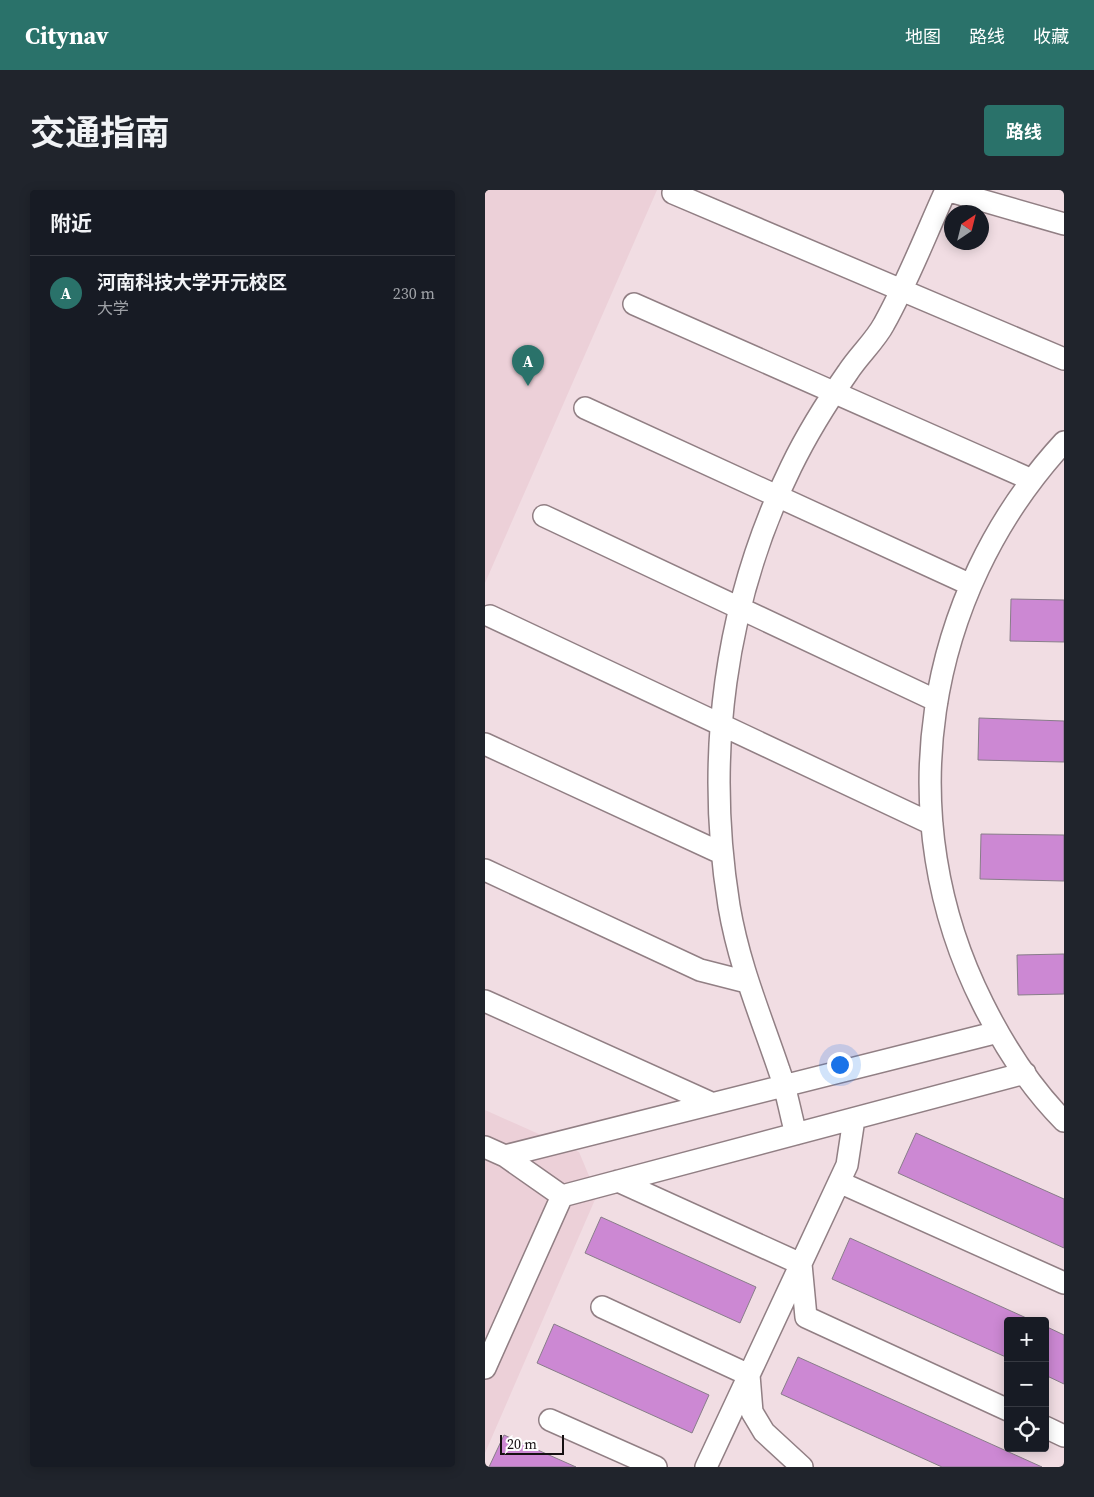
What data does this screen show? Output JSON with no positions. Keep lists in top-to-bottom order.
{
  "scale_bar": "20 m",
  "north": "top right",
  "page": {
    "header": "Citynav",
    "nav": ["地图", "路线", "收藏"],
    "title": "交通指南",
    "buttons": "路线",
    "heading": "附近",
    "list": [
      {
        "mark": "A",
        "name": "河南科技大学开元校区",
        "note": "大学",
        "value": "230 m"
      }
    ],
    "pins": "A",
    "map_buttons": ["+", "−"],
    "scale": "20 m"
  }
}
